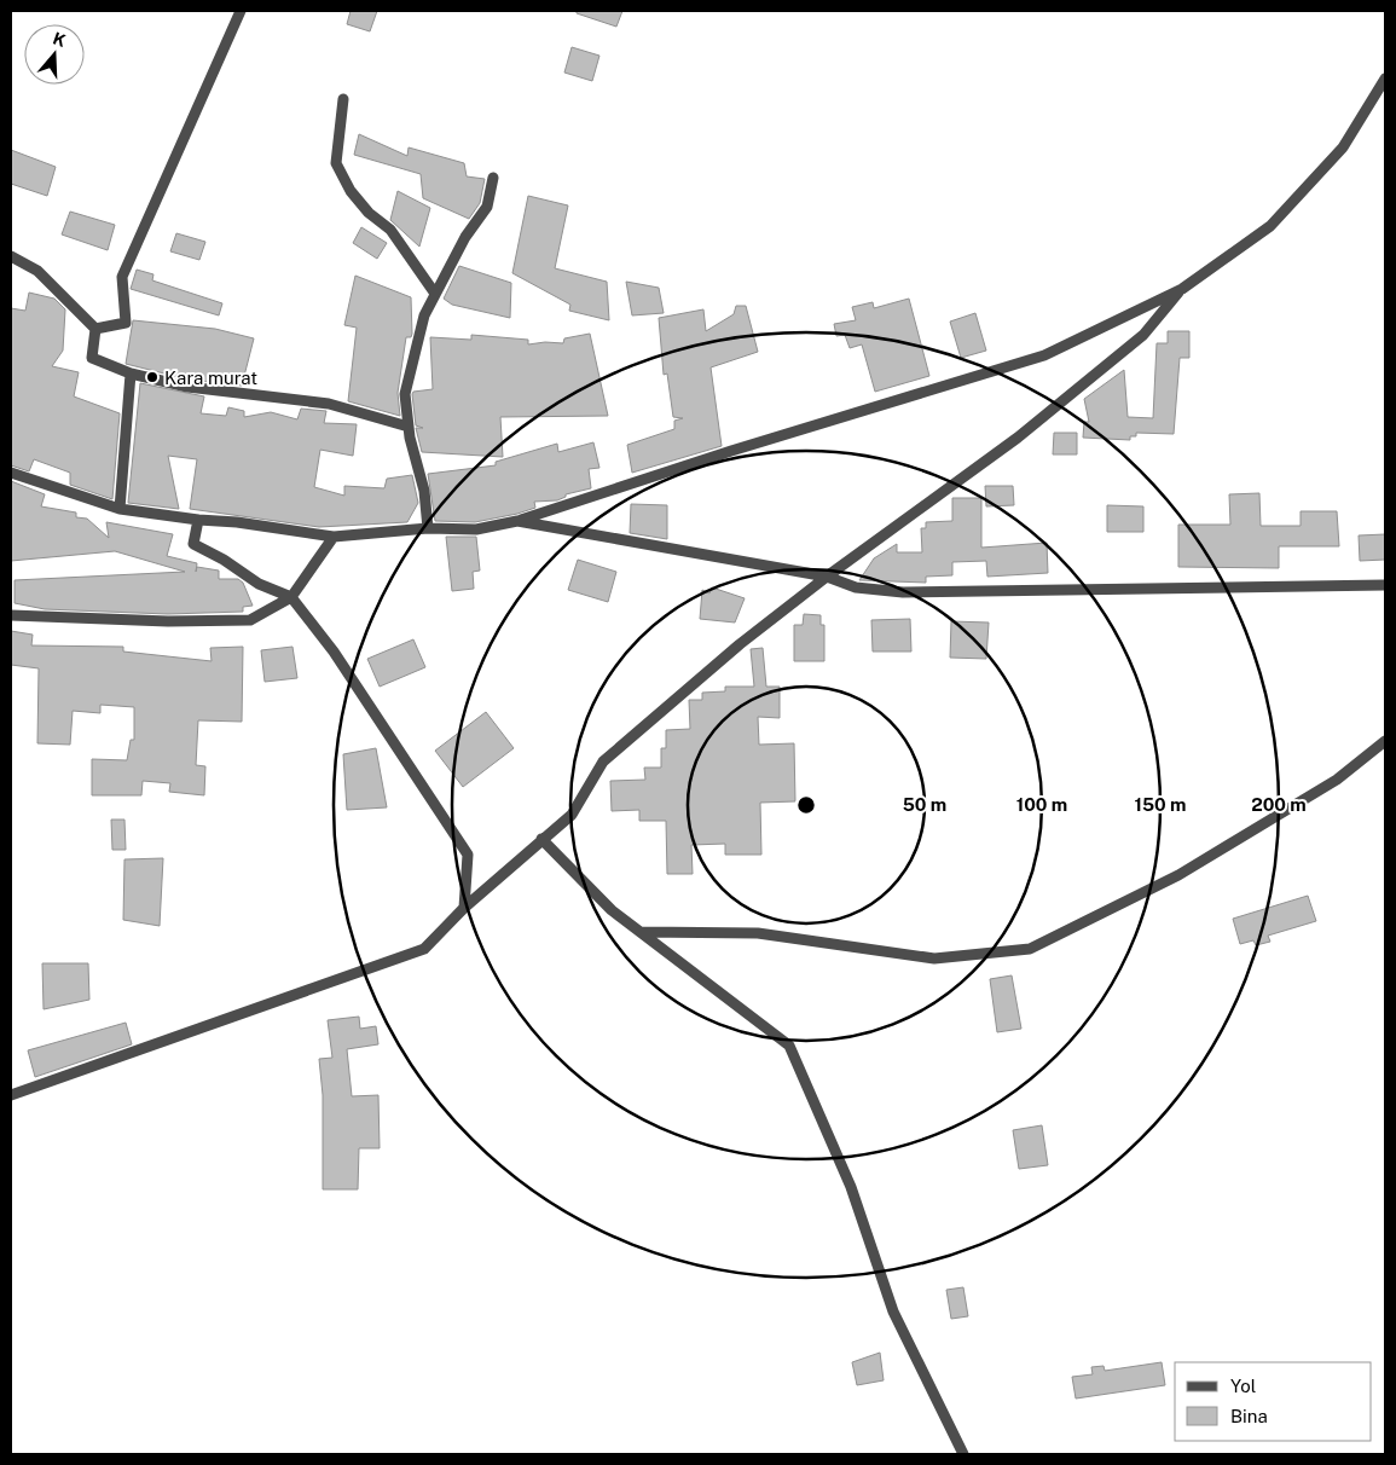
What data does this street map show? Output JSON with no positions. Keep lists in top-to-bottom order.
{
  "places": ["Kara murat"],
  "legend": ["Yol", "Bina"],
  "north": "top",
  "rings": [
    "50 m",
    "100 m",
    "150 m",
    "200 m"
  ]
}
